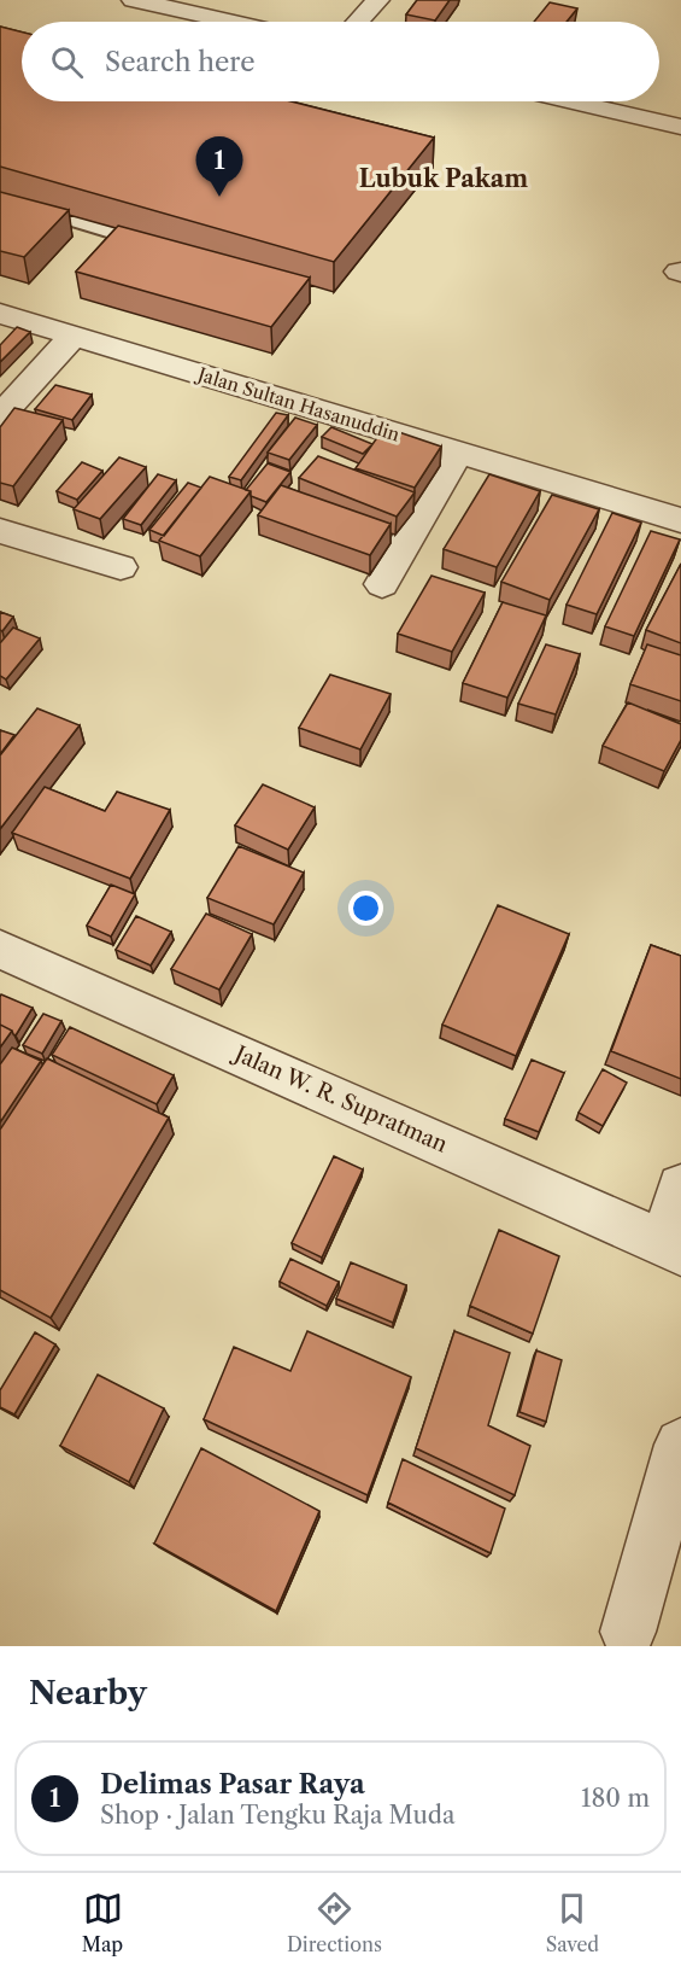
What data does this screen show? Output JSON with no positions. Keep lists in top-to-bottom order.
{
  "streets": {
    "street": ["Jalan Sultan Hasanuddin", "Jalan W. R. Supratman"]
  },
  "districts": ["Lubuk Pakam"],
  "page": {
    "search": "Search here",
    "pins": "1",
    "heading": "Nearby",
    "list": [
      {
        "mark": "1",
        "name": "Delimas Pasar Raya",
        "note": "Shop · Jalan Tengku Raja Muda",
        "value": "180 m"
      }
    ],
    "nav": ["Map", "Directions", "Saved"]
  }
}
